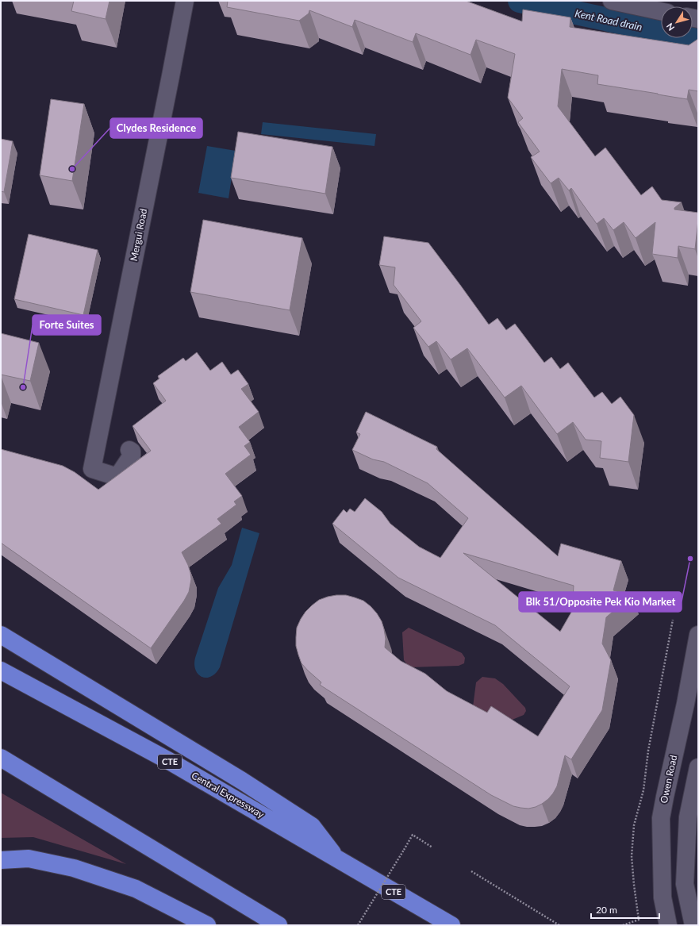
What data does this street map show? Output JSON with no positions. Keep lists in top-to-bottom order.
{
  "streets": {
    "highway": ["CTE", "Central Expressway"],
    "street": ["Mergui Road", "Owen Road"]
  },
  "water": ["Kent Road drain"],
  "places": ["Clydes Residence", "Forte Suites", "Blk 51/Opposite Pek Kio Market"],
  "scale_bar": "20 m",
  "north": "bottom left"
}
